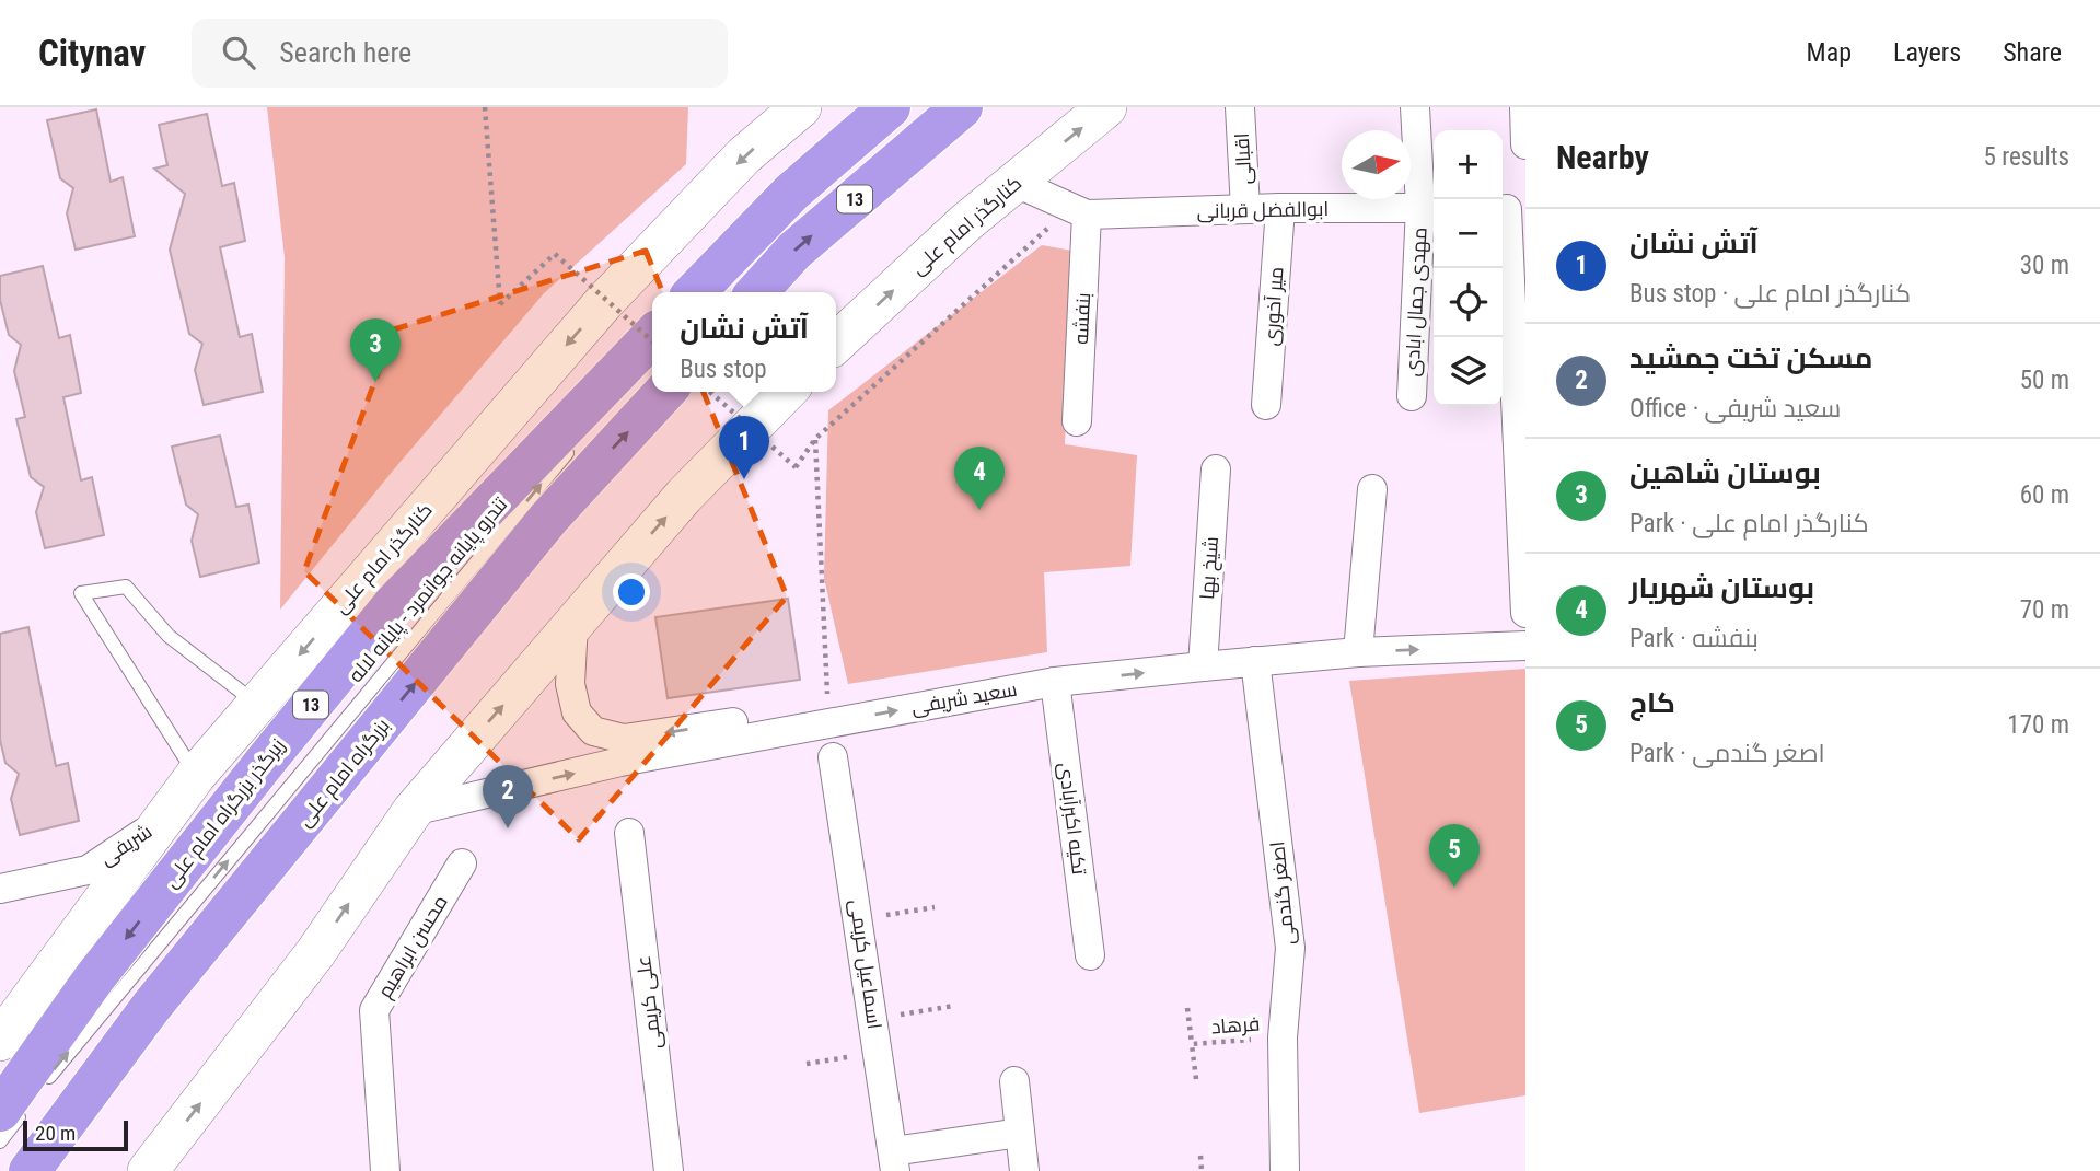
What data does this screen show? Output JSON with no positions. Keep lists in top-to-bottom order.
{
  "streets": {
    "highway": ["13", "بزرگراه امام علی", "زیرگذر بزرگراه امام علی"],
    "main road": ["کنارگذر امام علی"],
    "street": [
      "اقبالی",
      "ابوالفضل قربانی",
      "مهدی جمال ابادی",
      "میر آخوری",
      "بنفشه",
      "شیخ بها",
      "سعید شریفی",
      "تکیه اکبرآبادی",
      "شریفی",
      "اصغر گندمی",
      "محسن ابراهیم",
      "اسماعیل کریمی",
      "علی کریمی"
    ],
    "lane": ["تندرو پایانه جوانمرد - پایانه لاله"],
    "path": ["فرهاد"]
  },
  "crossings": [
    ["اقبالی", "ابوالفضل قربانی"],
    ["ابوالفضل قربانی", "مهدی جمال ابادی"],
    ["ابوالفضل قربانی", "میر آخوری"],
    ["ابوالفضل قربانی", "بنفشه"],
    ["کنارگذر امام علی", "شریفی"],
    ["شیخ بها", "سعید شریفی"],
    ["سعید شریفی", "تکیه اکبرآبادی"],
    ["سعید شریفی", "اصغر گندمی"],
    ["اصغر گندمی", "فرهاد"]
  ],
  "one_way": [
    "تندرو پایانه جوانمرد - پایانه لاله",
    "سعید شریفی",
    "بزرگراه امام علی",
    "زیرگذر بزرگراه امام علی"
  ],
  "scale_bar": "20 m",
  "north": "right",
  "page": {
    "header": "Citynav",
    "search": "Search here",
    "nav": ["Map", "Layers", "Share"],
    "heading": ["Nearby", "5 results"],
    "map_buttons": ["+", "−"],
    "list": [
      {
        "mark": "1",
        "name": "آتش نشان",
        "note": "Bus stop · کنارگذر امام علی",
        "value": "30 m"
      },
      {
        "mark": "2",
        "name": "مسکن تخت جمشید",
        "note": "Office · سعید شریفی",
        "value": "50 m"
      },
      {
        "mark": "3",
        "name": "بوستان شاهین",
        "note": "Park · کنارگذر امام علی",
        "value": "60 m"
      },
      {
        "mark": "4",
        "name": "بوستان شهریار",
        "note": "Park · بنفشه",
        "value": "70 m"
      },
      {
        "mark": "5",
        "name": "کاج",
        "note": "Park · اصغر گندمی",
        "value": "170 m"
      }
    ],
    "popup": ["آتش نشان", "Bus stop"],
    "pins": [
      "3",
      "1",
      "4",
      "2",
      "5"
    ],
    "scale": "20 m"
  }
}
